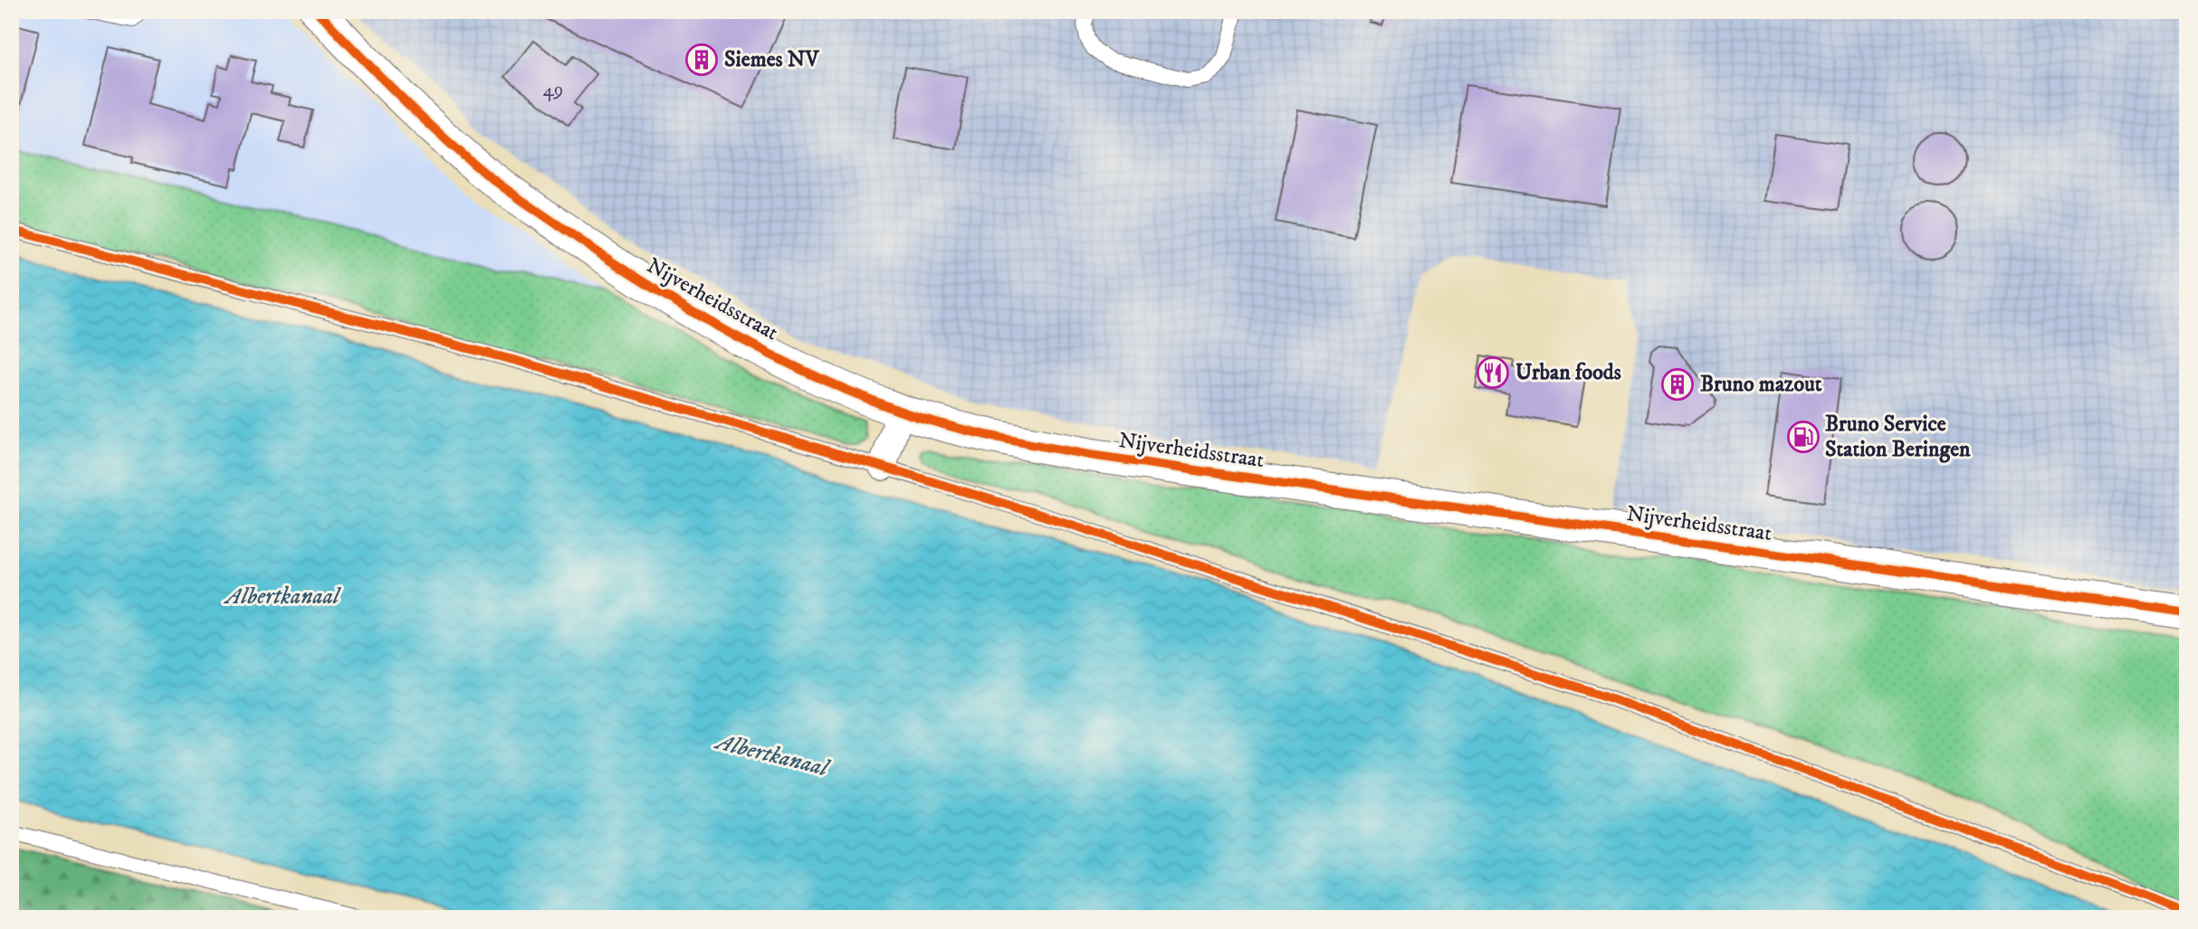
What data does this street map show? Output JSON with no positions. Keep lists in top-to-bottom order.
{
  "streets": {
    "street": ["Nijverheidsstraat"]
  },
  "water": ["Albertkanaal"],
  "places": {
    "building": ["Siemes NV", "Bruno mazout"],
    "restaurant": ["Urban foods"],
    "fuel station": ["Bruno Service Station Beringen"]
  },
  "house_numbers": ["49"]
}
